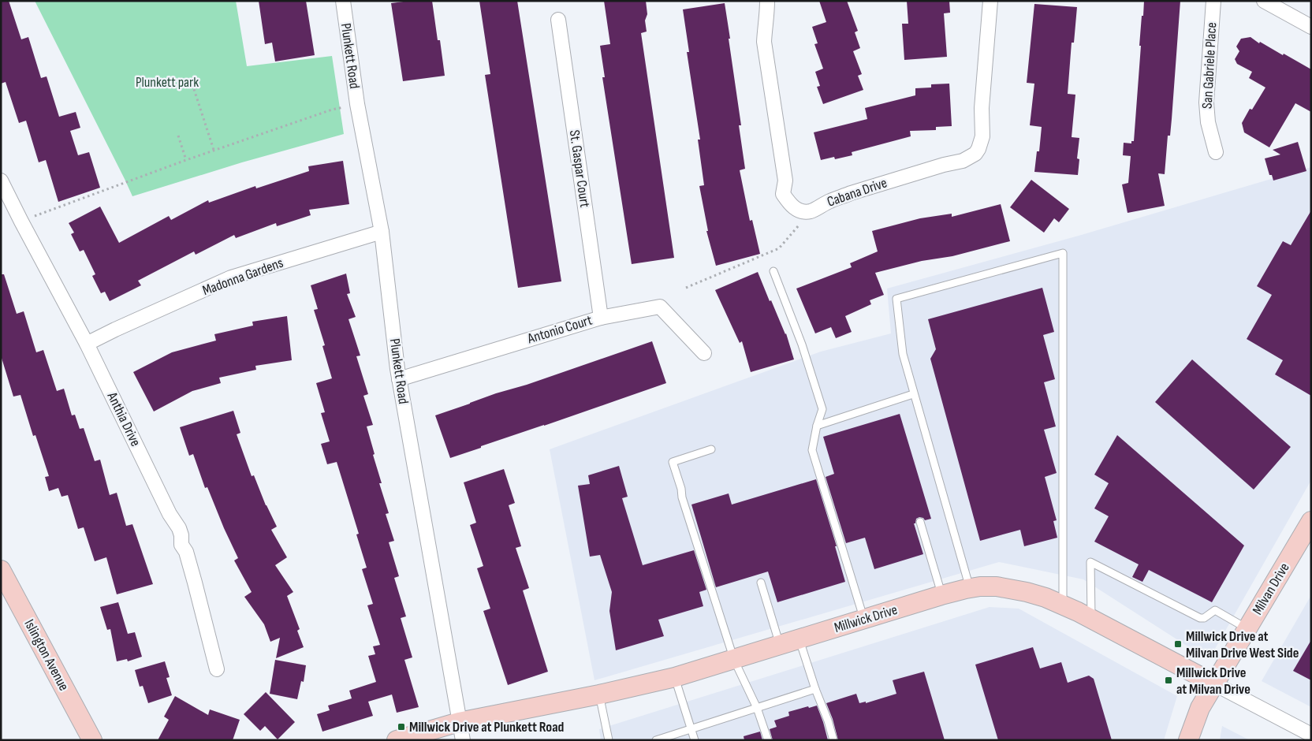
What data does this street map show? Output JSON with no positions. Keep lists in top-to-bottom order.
{
  "streets": {
    "street": [
      "Plunkett Road",
      "San Gabriele Place",
      "St. Gaspar Court",
      "Cabana Drive",
      "Madonna Gardens",
      "Antonio Court",
      "Anthia Drive",
      "Milvan Drive",
      "Millwick Drive",
      "Islington Avenue"
    ]
  },
  "crossings": [
    ["Plunkett Road", "Madonna Gardens"],
    ["Plunkett Road", "Antonio Court"],
    ["Plunkett Road", "Millwick Drive"],
    ["St. Gaspar Court", "Antonio Court"],
    ["Madonna Gardens", "Anthia Drive"],
    ["Milvan Drive", "Millwick Drive"]
  ],
  "parks": ["Plunkett park"],
  "places": {
    "transit": ["Millwick Drive at Milvan Drive West Side", "Millwick Drive at Milvan Drive", "Millwick Drive at Plunkett Road"]
  }
}
